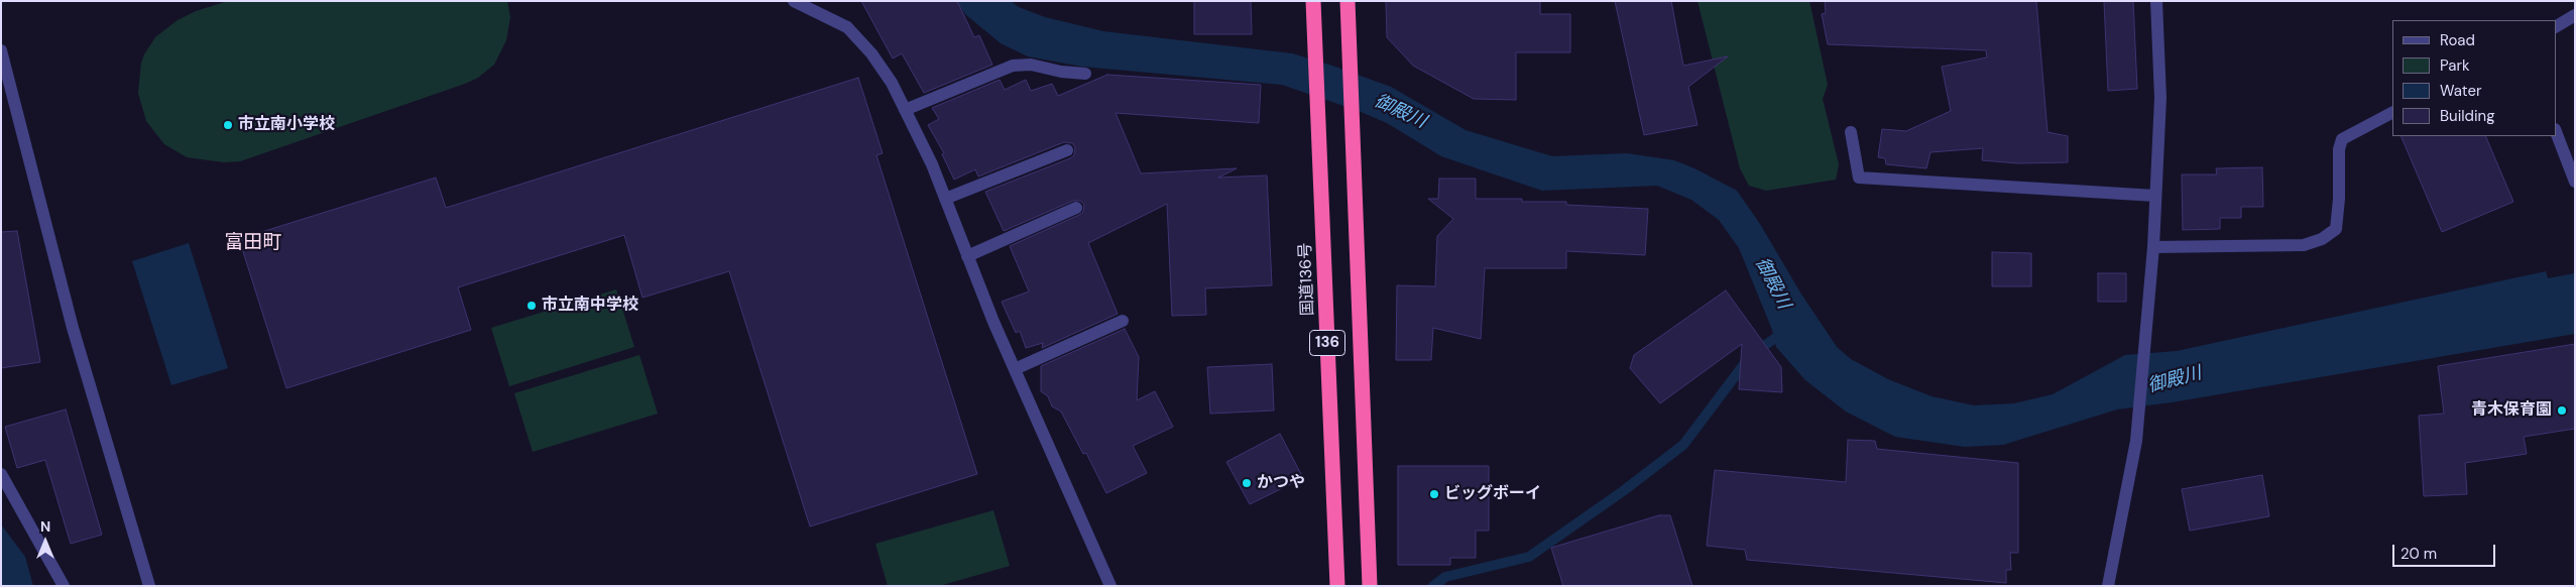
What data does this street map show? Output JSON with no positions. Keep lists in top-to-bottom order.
{
  "streets": {
    "highway": ["国道136号", "136"]
  },
  "districts": ["富田町"],
  "water": ["御殿川"],
  "places": [
    "市立南小学校",
    "市立南中学校",
    "青木保育園",
    "かつや",
    "ビッグボーイ"
  ],
  "legend": [
    "Road",
    "Park",
    "Water",
    "Building"
  ],
  "scale_bar": "20 m",
  "north": "top"
}
